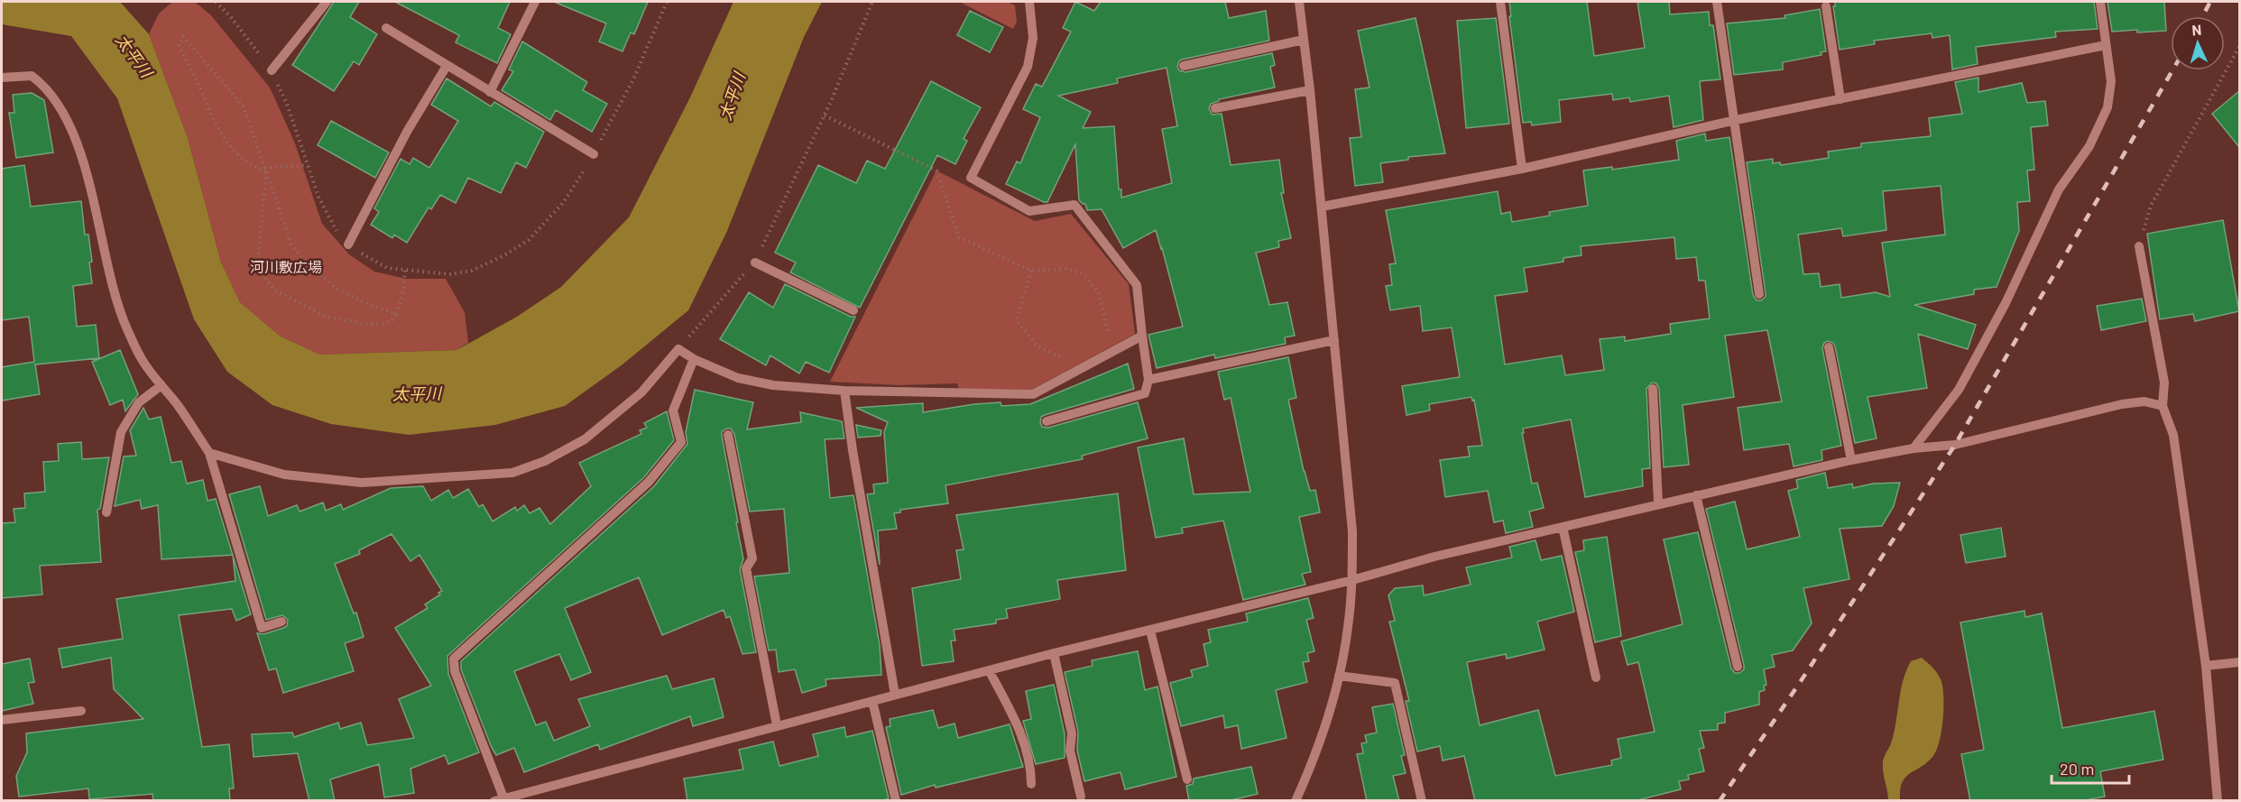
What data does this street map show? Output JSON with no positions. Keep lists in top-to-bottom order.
{
  "water": ["太平川"],
  "parks": ["河川敷広場"],
  "scale_bar": "20 m",
  "north": "top"
}
